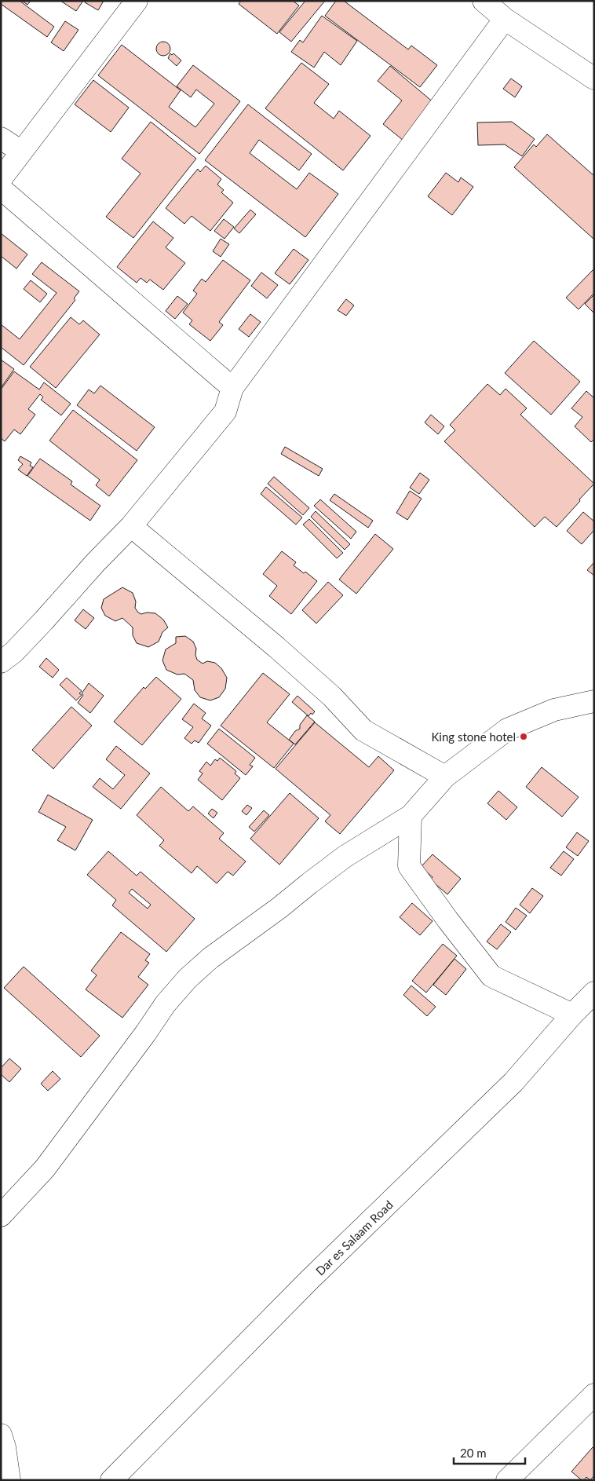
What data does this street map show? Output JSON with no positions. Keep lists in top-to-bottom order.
{
  "streets": {
    "main road": ["Dar es Salaam Road"]
  },
  "places": ["King stone hotel"],
  "scale_bar": "20 m"
}
